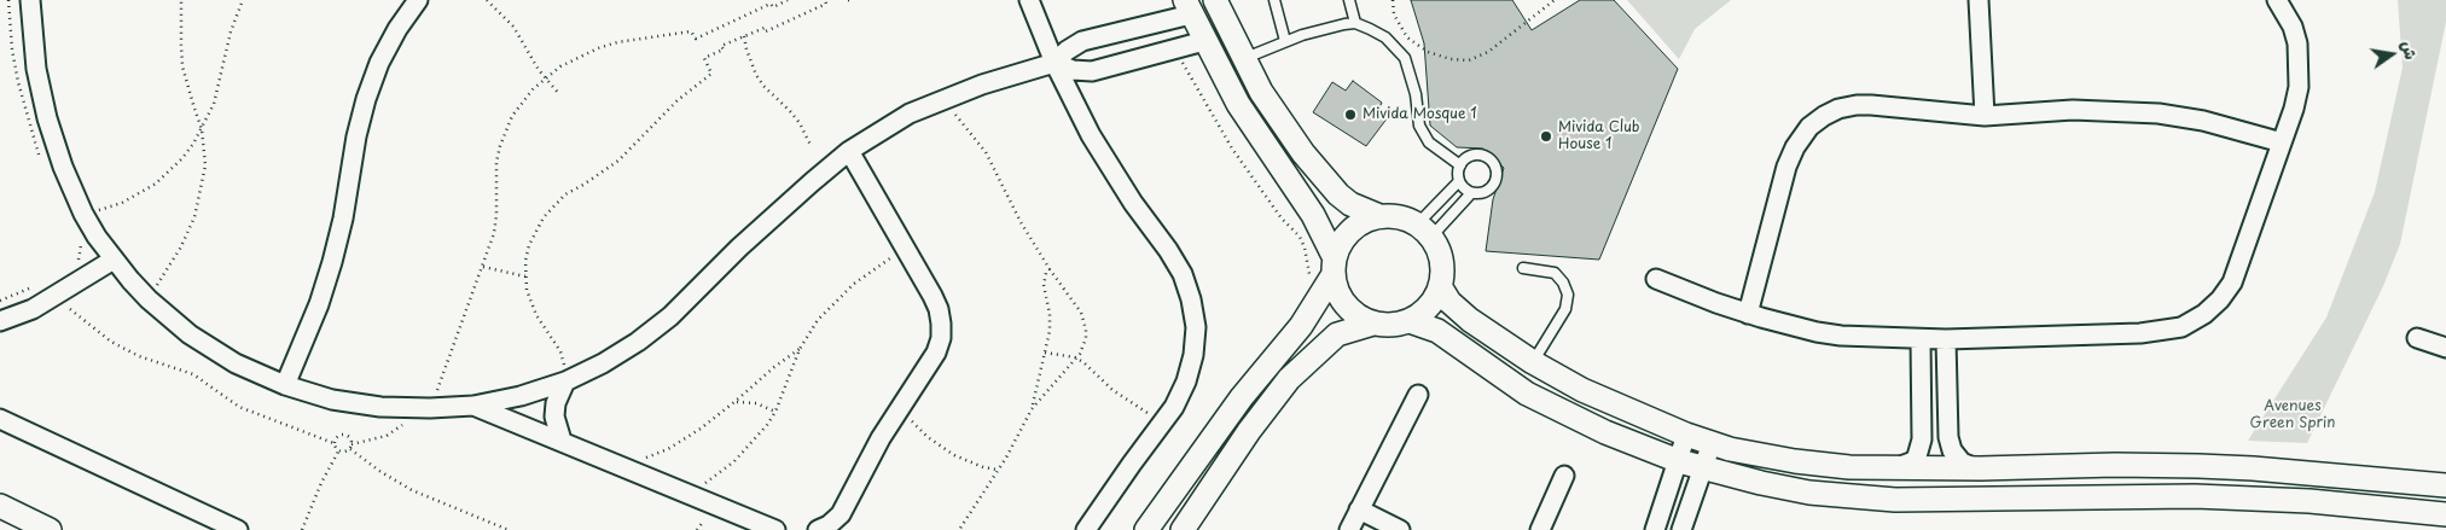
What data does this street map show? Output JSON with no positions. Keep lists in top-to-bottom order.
{
  "parks": ["Avenues Green Sprin"],
  "places": ["Mivida Mosque 1", "Mivida Club House 1"],
  "north": "right"
}
